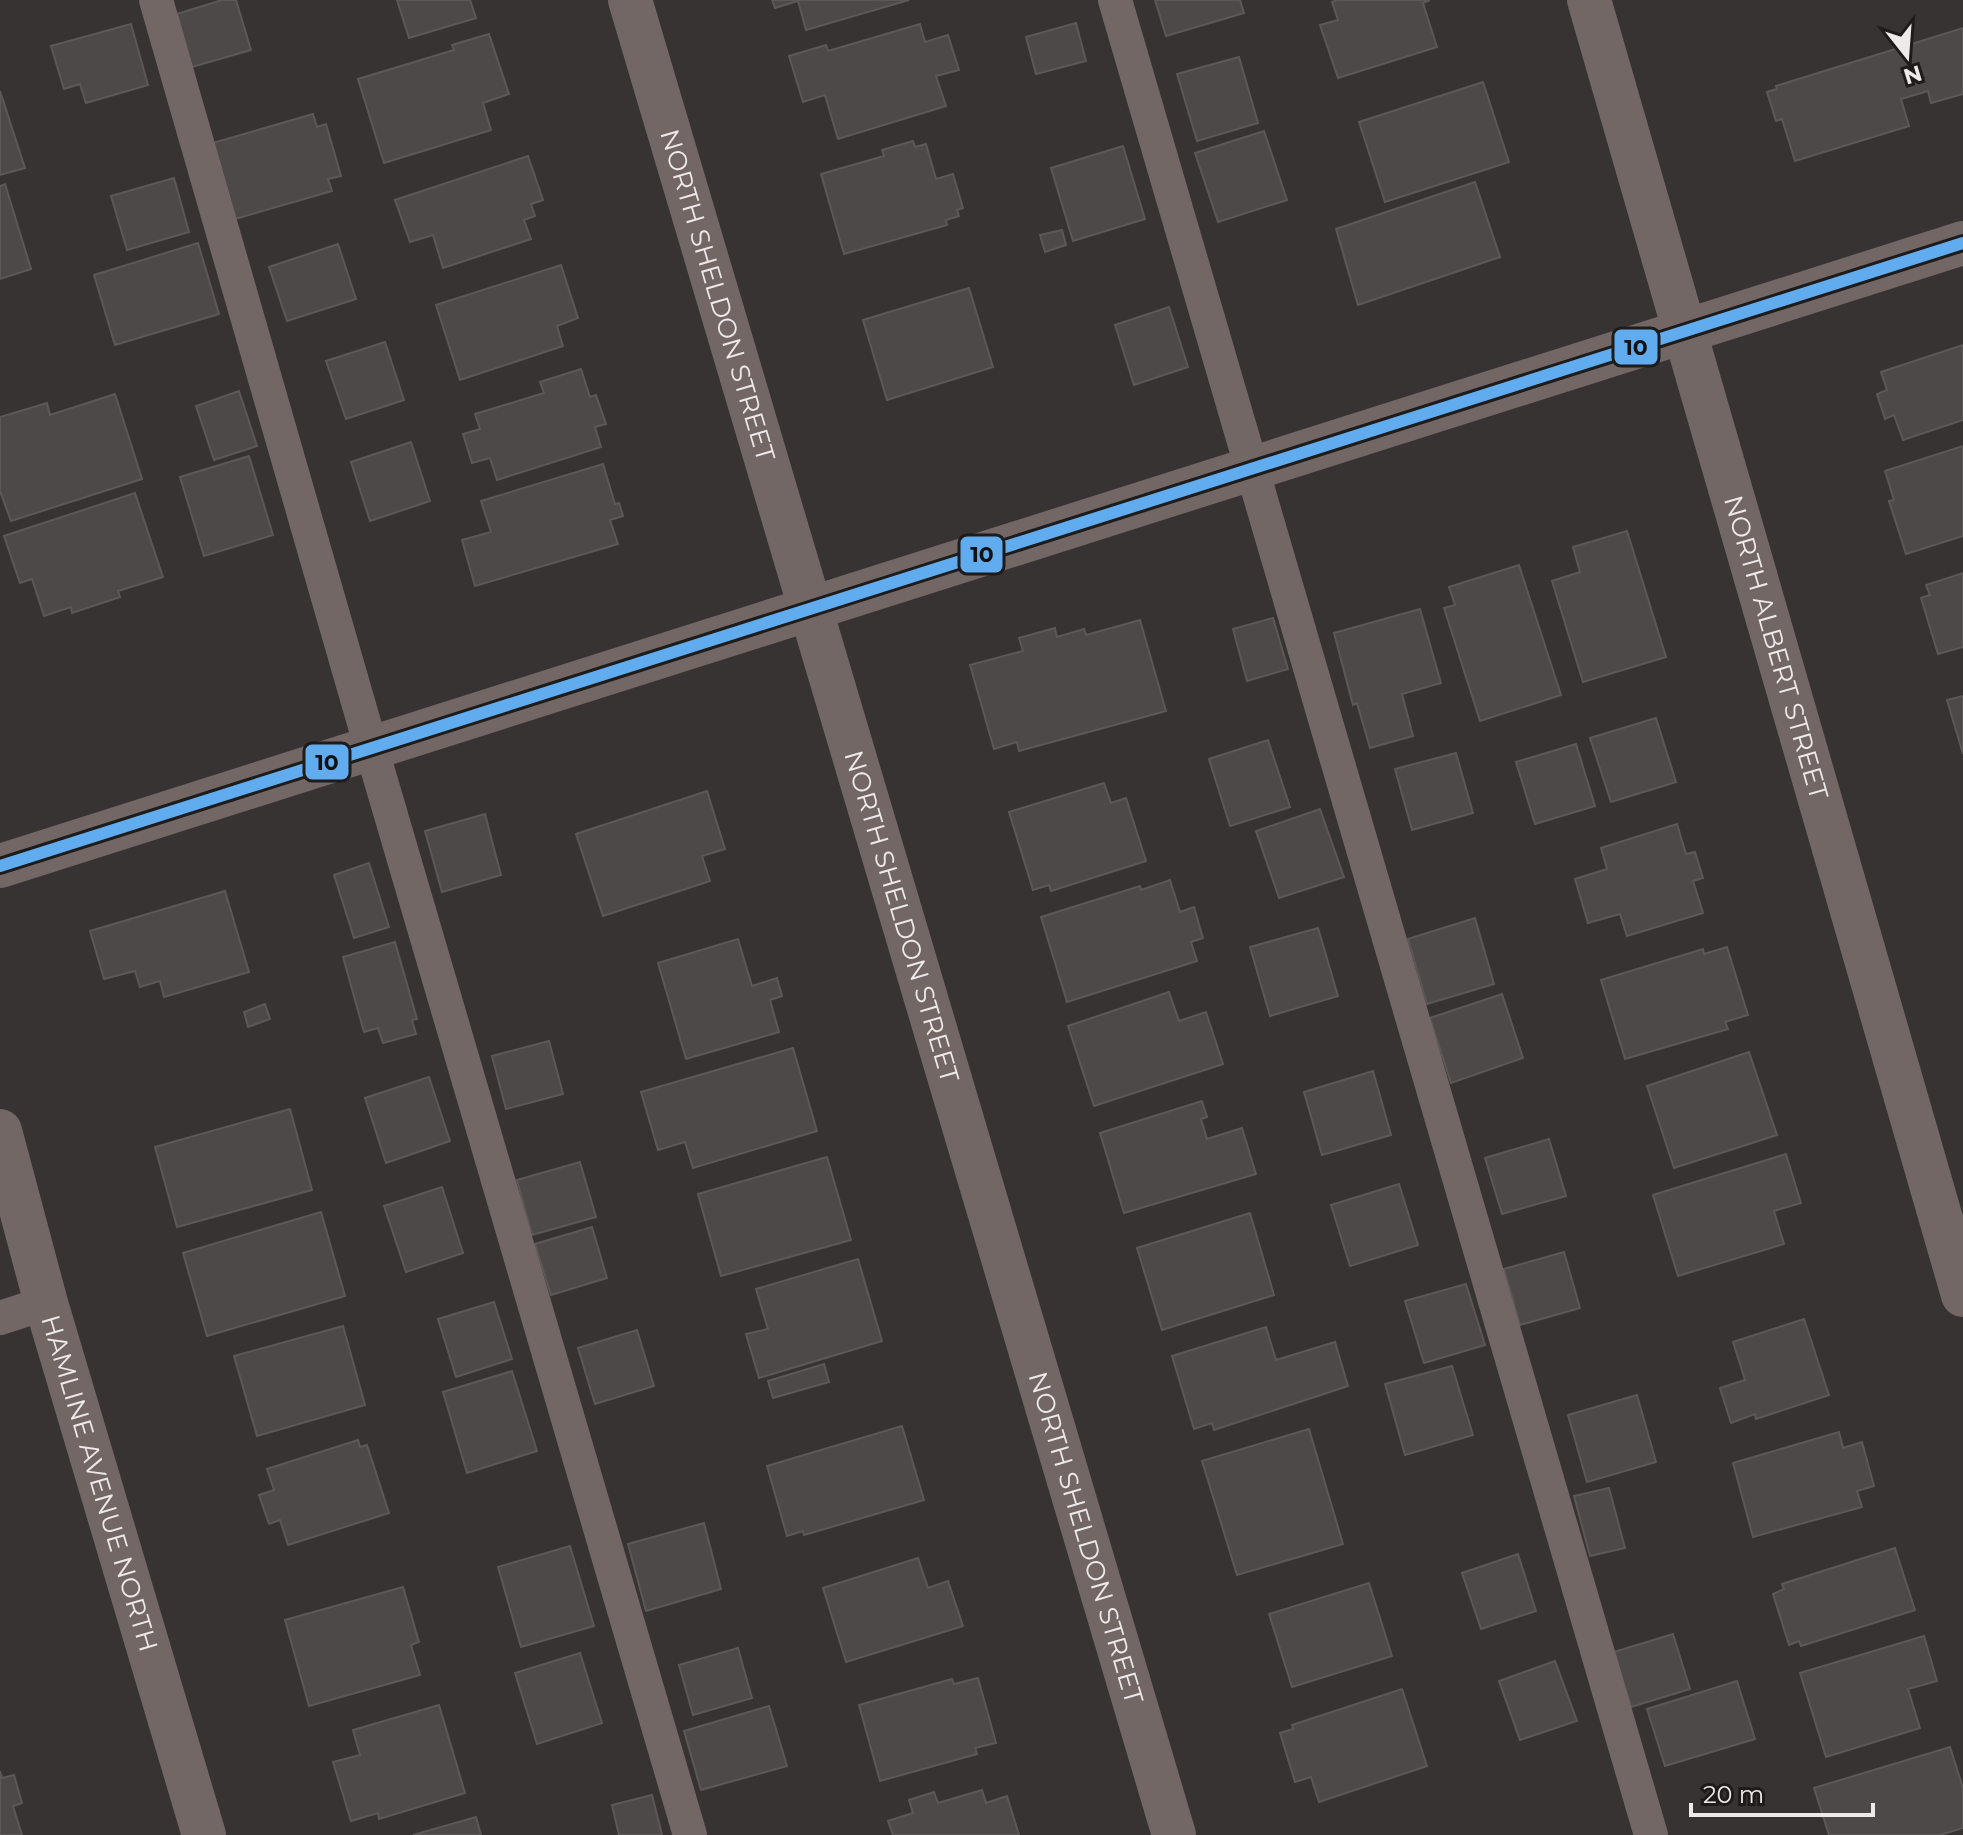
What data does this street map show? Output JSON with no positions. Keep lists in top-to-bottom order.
{
  "streets": {
    "street": ["NORTH SHELDON STREET", "NORTH ALBERT STREET", "HAMLINE AVENUE NORTH"]
  },
  "lines": ["transit line 10"],
  "scale_bar": "20 m",
  "north": "bottom"
}
